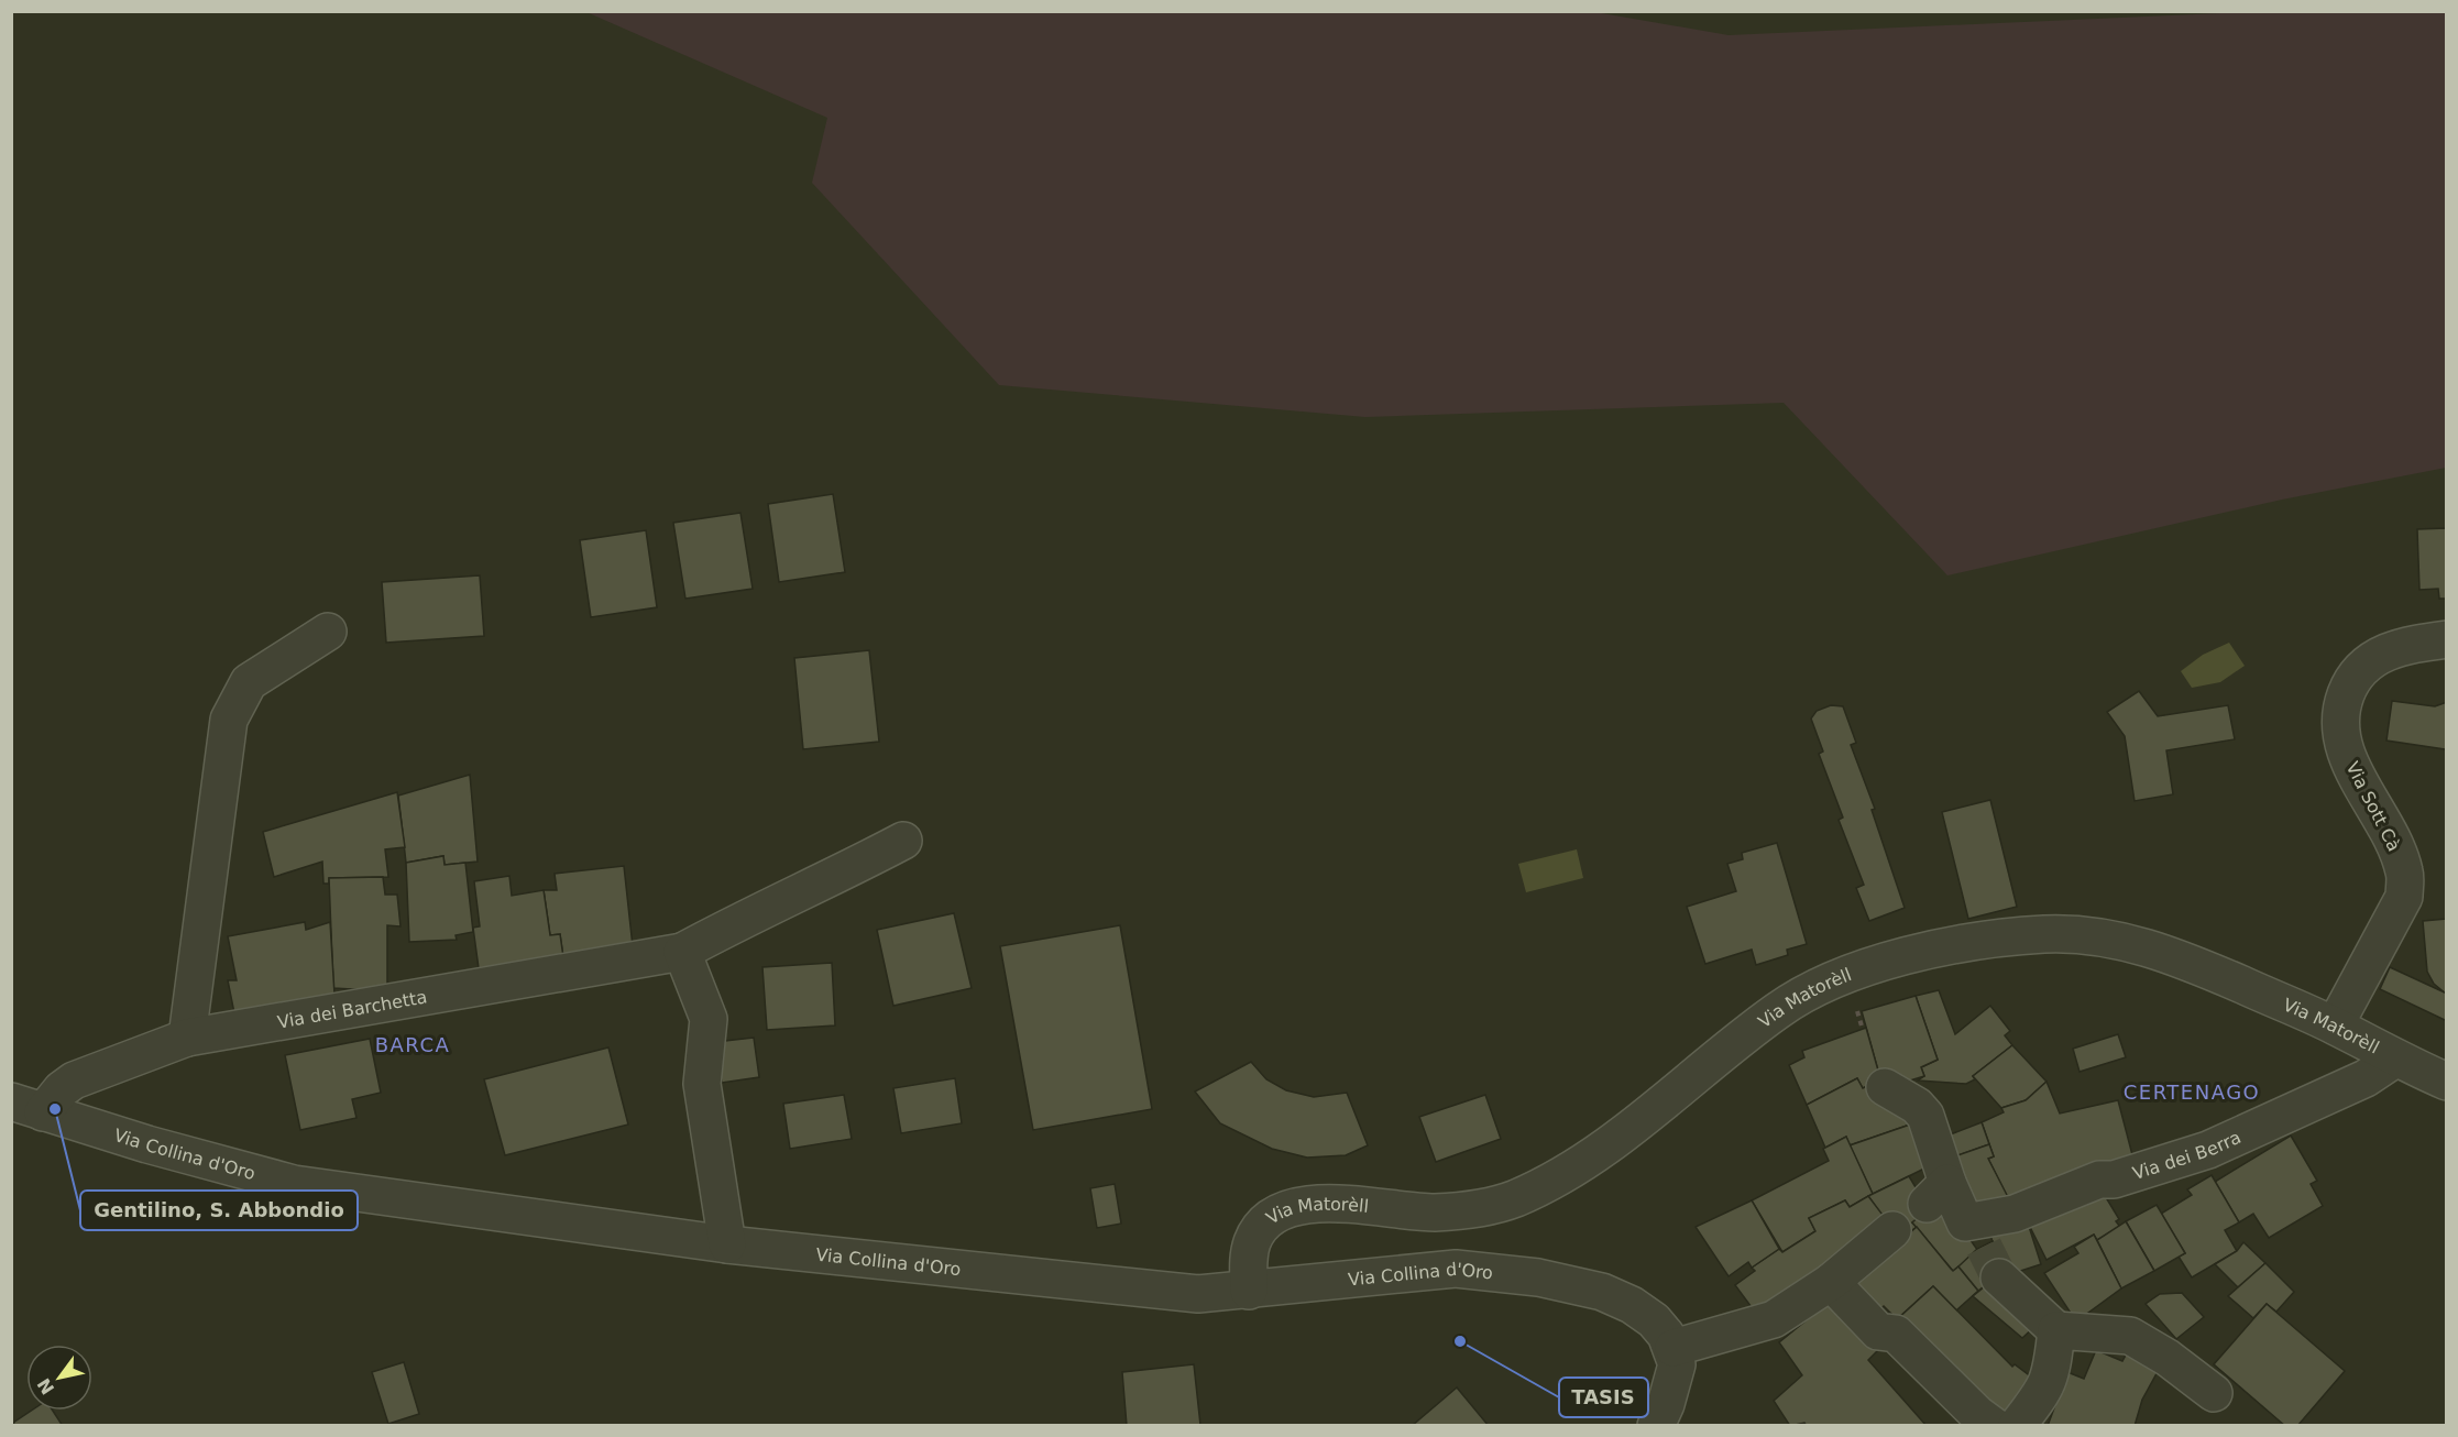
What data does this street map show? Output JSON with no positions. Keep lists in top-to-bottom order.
{
  "streets": {
    "street": [
      "Via Sott Cà",
      "Via Matorèll",
      "Via dei Barchetta",
      "Via Collina d'Oro",
      "Via dei Berra"
    ]
  },
  "crossings": [
    ["Via Sott Cà", "Via Matorèll"],
    ["Via Matorèll", "Via Collina d'Oro"],
    ["Via Matorèll", "Via dei Berra"],
    ["Via dei Barchetta", "Via Collina d'Oro"]
  ],
  "districts": ["BARCA", "CERTENAGO"],
  "places": ["Gentilino, S. Abbondio", "TASIS"],
  "north": "bottom left"
}
